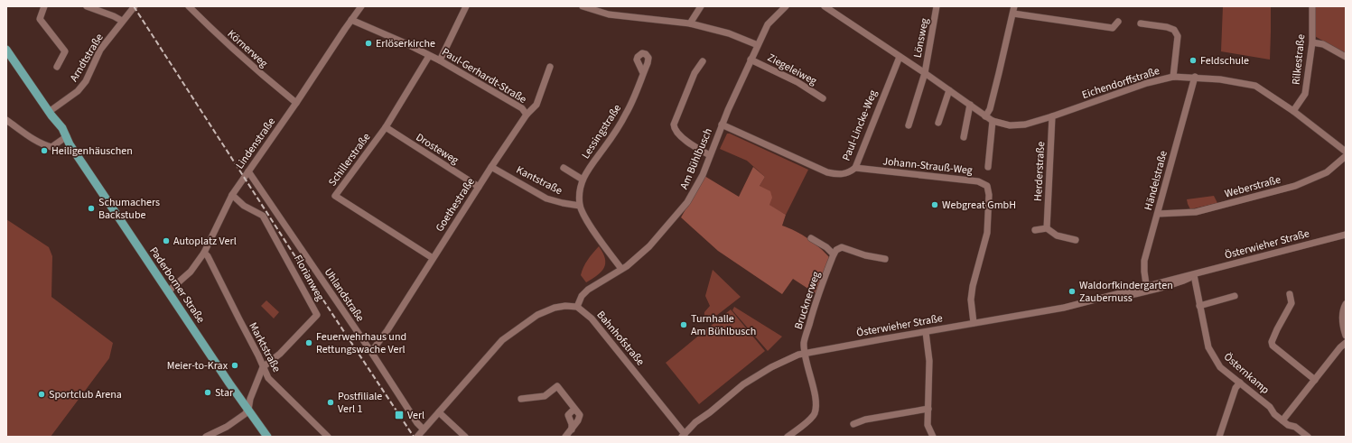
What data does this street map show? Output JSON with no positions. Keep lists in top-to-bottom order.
{
  "streets": {
    "main road": ["Paderborner Straße"],
    "street": [
      "Lönsweg",
      "Körnerweg",
      "Arndtstraße",
      "Rilkestraße",
      "Ziegeleiweg",
      "Paul-Gerhardt-Straße",
      "Eichendorffstraße",
      "Paul-Lincke-Weg",
      "Lessingstraße",
      "Lindenstraße",
      "Drosteweg",
      "Am Bühlbusch",
      "Schillerstraße",
      "Johann-Strauß-Weg",
      "Herderstraße",
      "Kantstraße",
      "Händelstraße",
      "Weberstraße",
      "Goethestraße",
      "Österwieher Straße",
      "Florianweg",
      "Uhlandstraße",
      "Brucknerweg",
      "Bahnhofstraße",
      "Marktstraße",
      "Östernkamp"
    ]
  },
  "crossings": [
    ["Lönsweg", "Eichendorffstraße"],
    ["Körnerweg", "Lindenstraße"],
    ["Arndtstraße", "Paderborner Straße"],
    ["Rilkestraße", "Eichendorffstraße"],
    ["Ziegeleiweg", "Am Bühlbusch"],
    ["Paul-Gerhardt-Straße", "Lindenstraße"],
    ["Paul-Gerhardt-Straße", "Schillerstraße"],
    ["Paul-Gerhardt-Straße", "Goethestraße"],
    ["Eichendorffstraße", "Paul-Lincke-Weg"],
    ["Eichendorffstraße", "Herderstraße"],
    ["Eichendorffstraße", "Händelstraße"],
    ["Paul-Lincke-Weg", "Am Bühlbusch"],
    ["Paul-Lincke-Weg", "Johann-Strauß-Weg"],
    ["Lessingstraße", "Am Bühlbusch"],
    ["Lessingstraße", "Kantstraße"],
    ["Lindenstraße", "Florianweg"],
    ["Lindenstraße", "Paderborner Straße"],
    ["Lindenstraße", "Uhlandstraße"],
    ["Lindenstraße", "Marktstraße"],
    ["Drosteweg", "Schillerstraße"],
    ["Drosteweg", "Goethestraße"],
    ["Am Bühlbusch", "Bahnhofstraße"],
    ["Schillerstraße", "Goethestraße"],
    ["Johann-Strauß-Weg", "Österwieher Straße"],
    ["Kantstraße", "Goethestraße"],
    ["Händelstraße", "Weberstraße"],
    ["Händelstraße", "Österwieher Straße"],
    ["Goethestraße", "Uhlandstraße"],
    ["Österwieher Straße", "Brucknerweg"],
    ["Österwieher Straße", "Bahnhofstraße"],
    ["Österwieher Straße", "Östernkamp"],
    ["Florianweg", "Paderborner Straße"],
    ["Florianweg", "Marktstraße"]
  ],
  "places": {
    "other": [
      "Erlöserkirche",
      "Feldschule",
      "Heiligenhäuschen",
      "Webgreat GmbH",
      "Schumachers Backstube",
      "Autoplatz Verl",
      "Waldorfkindergarten Zaubernuss",
      "Turnhalle Am Bühlbusch",
      "Feuerwehrhaus und Rettungswache Verl",
      "Meier-to-Krax",
      "Star",
      "Sportclub Arena",
      "Postfiliale Verl 1"
    ],
    "transit": ["Verl"]
  }
}
